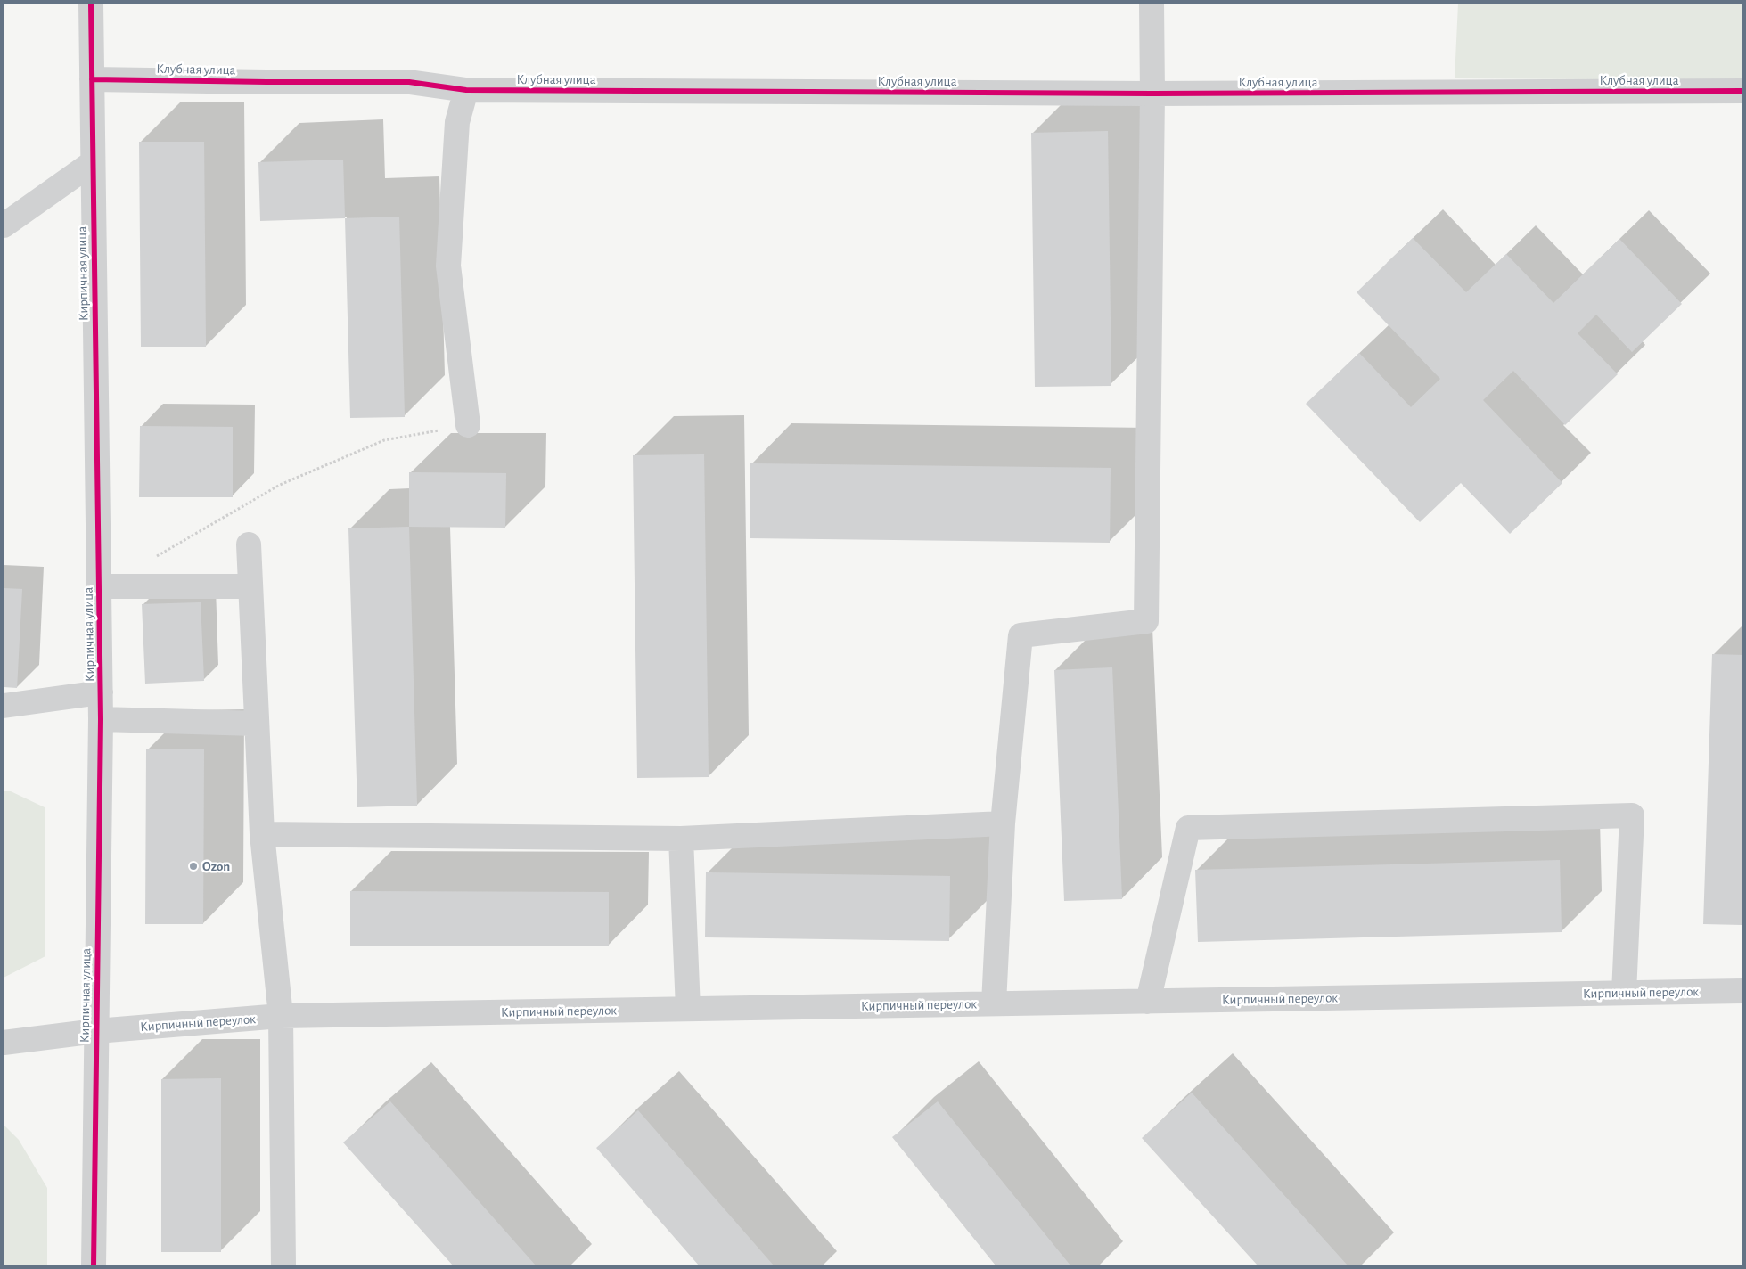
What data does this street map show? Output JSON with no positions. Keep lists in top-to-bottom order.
{
  "streets": {
    "street": ["Клубная улица", "Кирпичная улица", "Кирпичный переулок"]
  },
  "crossings": [
    ["Клубная улица", "Кирпичная улица"],
    ["Кирпичная улица", "Кирпичный переулок"]
  ],
  "places": ["Ozon"]
}
